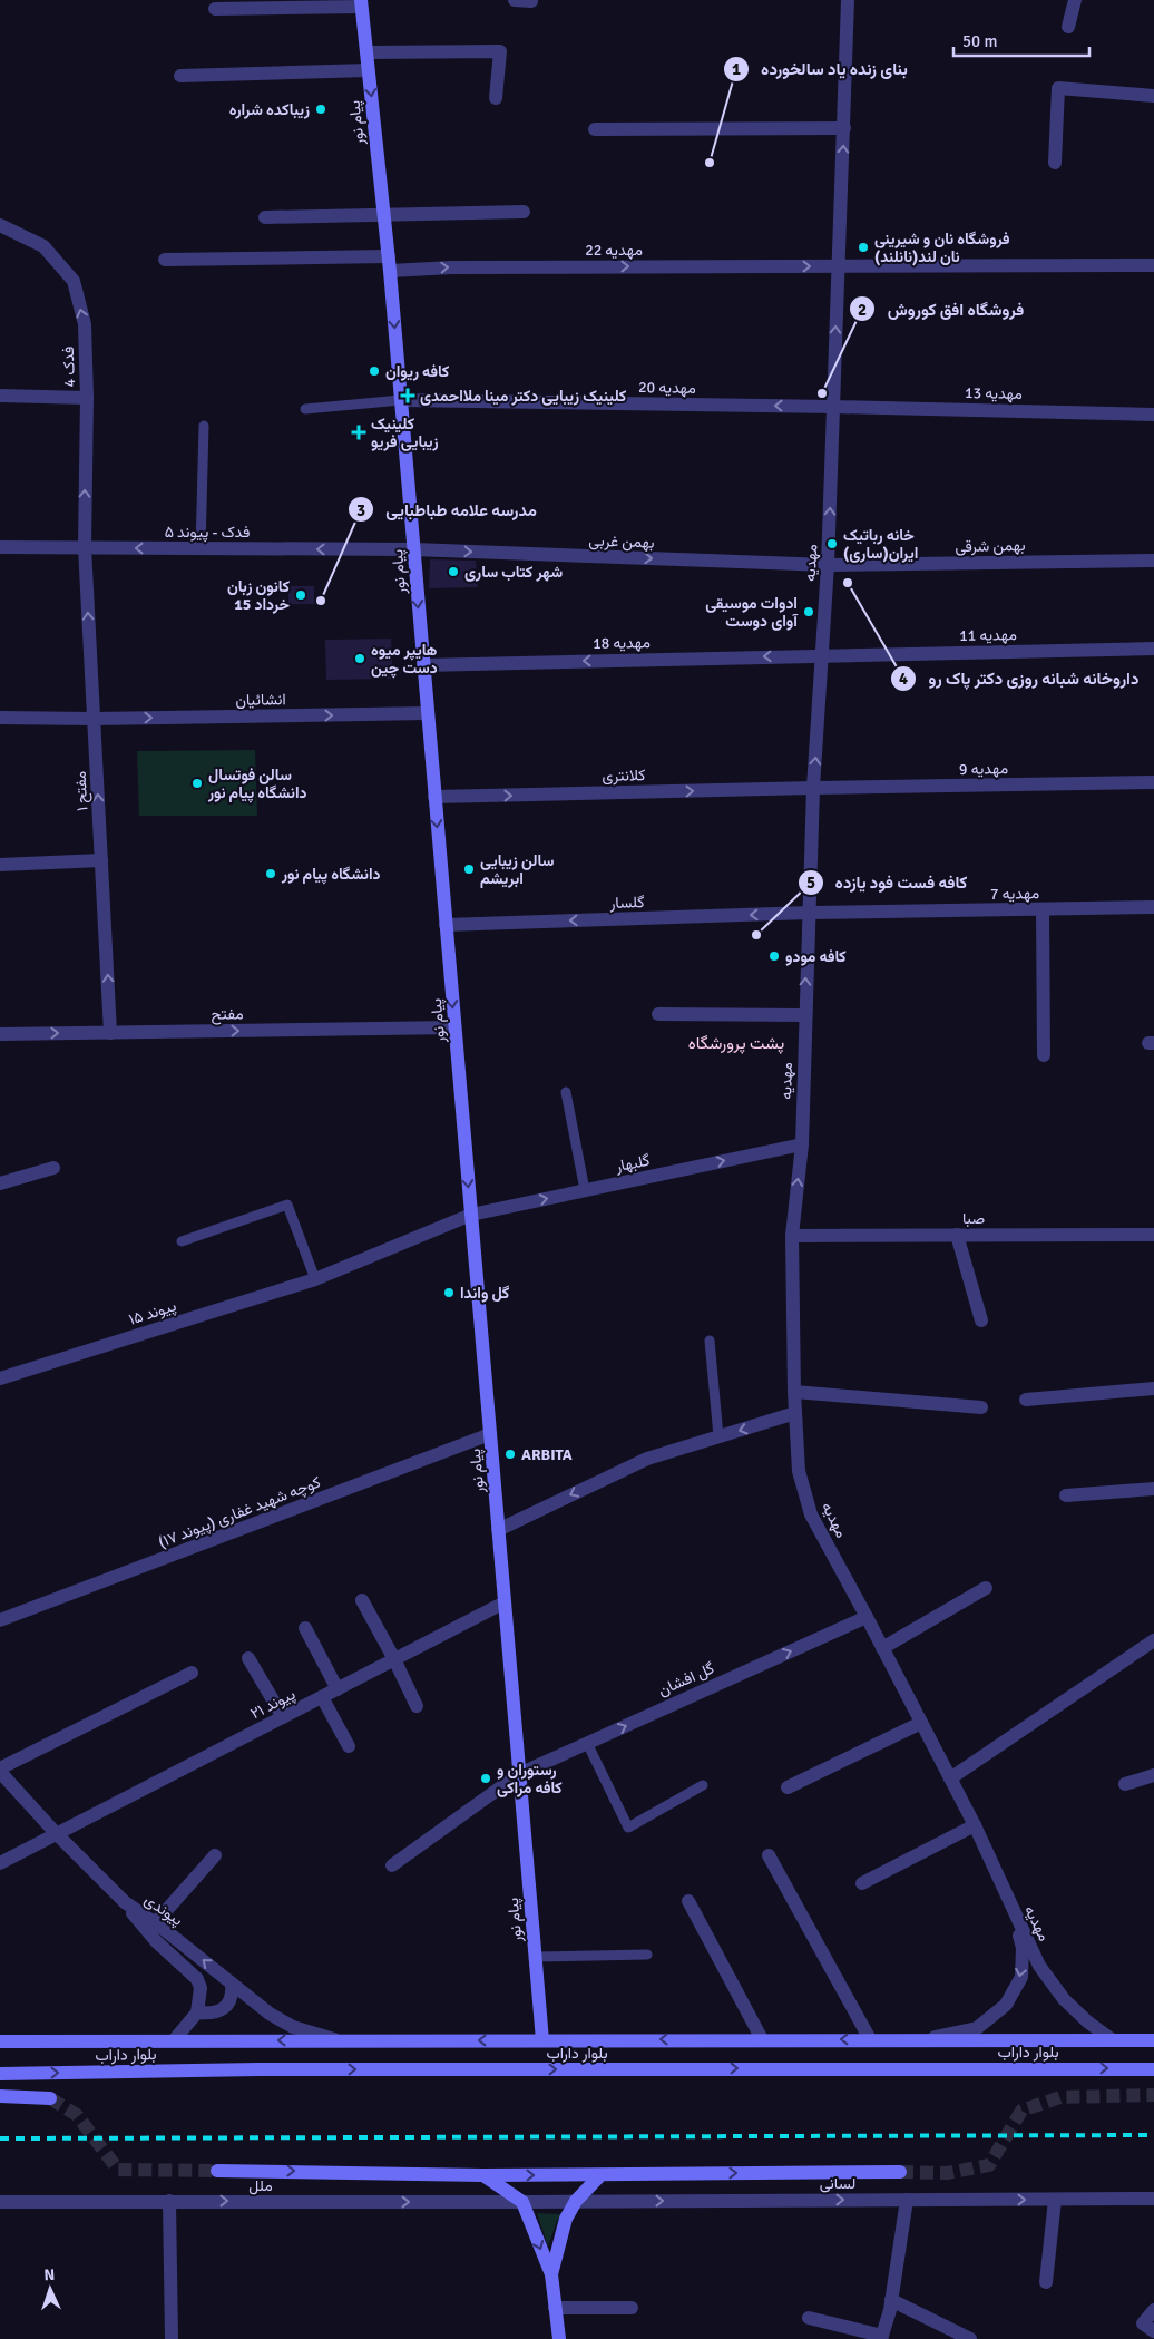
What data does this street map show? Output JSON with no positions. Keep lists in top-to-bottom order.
{
  "streets": {
    "main road": ["پیام نور", "بلوار داراب"],
    "street": [
      "مهدیه 22",
      "فدک 4",
      "مهدیه 20",
      "مهدیه 13",
      "فدک - پیوند ۵",
      "بهمن غربی",
      "بهمن شرقی",
      "مهدیه",
      "مهدیه 11",
      "مهدیه 18",
      "انشائیان",
      "مهدیه 9",
      "کلانتری",
      "مفتح ۱",
      "مهدیه 7",
      "گلسار",
      "مفتح",
      "گلبهار",
      "صبا",
      "پیوند ۱۵",
      "کوچه شهید غفاری (پیوند ۱۷)",
      "گل افشان",
      "پیوند ۲۱",
      "پیوندی",
      "لسانی",
      "ملل"
    ]
  },
  "crossings": [
    ["پیام نور", "مهدیه 22"],
    ["پیام نور", "مهدیه 20"],
    ["پیام نور", "فدک - پیوند ۵"],
    ["پیام نور", "بهمن غربی"],
    ["پیام نور", "مهدیه 18"],
    ["پیام نور", "انشائیان"],
    ["پیام نور", "کلانتری"],
    ["پیام نور", "گلسار"],
    ["پیام نور", "مفتح"],
    ["پیام نور", "گلبهار"],
    ["پیام نور", "پیوند ۱۵"],
    ["پیام نور", "کوچه شهید غفاری (پیوند ۱۷)"],
    ["پیام نور", "گل افشان"],
    ["پیام نور", "پیوند ۲۱"],
    ["پیام نور", "بلوار داراب"],
    ["مهدیه 22", "مهدیه"],
    ["فدک 4", "فدک - پیوند ۵"],
    ["فدک 4", "مفتح ۱"],
    ["مهدیه 20", "مهدیه 13"],
    ["مهدیه 20", "مهدیه"],
    ["مهدیه 13", "مهدیه"],
    ["فدک - پیوند ۵", "بهمن غربی"],
    ["فدک - پیوند ۵", "مفتح ۱"],
    ["بهمن غربی", "بهمن شرقی"],
    ["بهمن غربی", "مهدیه"],
    ["بهمن شرقی", "مهدیه"],
    ["مهدیه", "مهدیه 11"],
    ["مهدیه", "مهدیه 18"],
    ["مهدیه", "مهدیه 9"],
    ["مهدیه", "کلانتری"],
    ["مهدیه", "مهدیه 7"],
    ["مهدیه", "گلسار"],
    ["مهدیه", "گلبهار"],
    ["مهدیه", "صبا"],
    ["مهدیه", "گل افشان"],
    ["مهدیه", "بلوار داراب"],
    ["مهدیه 11", "مهدیه 18"],
    ["انشائیان", "مفتح ۱"],
    ["مهدیه 9", "کلانتری"],
    ["مفتح ۱", "مفتح"],
    ["مهدیه 7", "گلسار"],
    ["گلبهار", "پیوند ۱۵"],
    ["پیوند ۲۱", "پیوندی"],
    ["پیوندی", "بلوار داراب"],
    ["لسانی", "ملل"]
  ],
  "one_way": [
    "پیام نور",
    "مهدیه 22",
    "فدک 4",
    "مهدیه 20",
    "فدک - پیوند ۵",
    "بهمن غربی",
    "مهدیه",
    "مهدیه 18",
    "انشائیان",
    "کلانتری",
    "مفتح ۱",
    "مفتح",
    "گلبهار",
    "لسانی",
    "ملل"
  ],
  "districts": ["پشت پرورشگاه"],
  "places": {
    "other": [
      "زیباکده شراره",
      "بنای زنده یاد سالخورده",
      "فروشگاه نان و شیرینی نان لند(نانلند)",
      "کافه ریوان",
      "فروشگاه افق کوروش",
      "خانه رباتیک ایران(ساری)",
      "شهر کتاب ساری",
      "داروخانه شبانه روزی دکتر پاک رو",
      "کانون زبان 15 خرداد",
      "مدرسه علامه طباطبایی",
      "ادوات موسیقی آوای دوست",
      "هایپر میوه دست چین",
      "سالن فوتسال دانشگاه پیام نور",
      "سالن زیبایی ابریشم",
      "دانشگاه پیام نور",
      "کافه فست فود یازده",
      "کافه مودو",
      "گل واندا",
      "ARBITA",
      "رستوران و کافه مراکی"
    ],
    "health": ["کلینیک زیبایی دکتر مینا ملااحمدی", "کلینیک زیبایی فریو"]
  },
  "scale_bar": "50 m",
  "north": "top"
}
